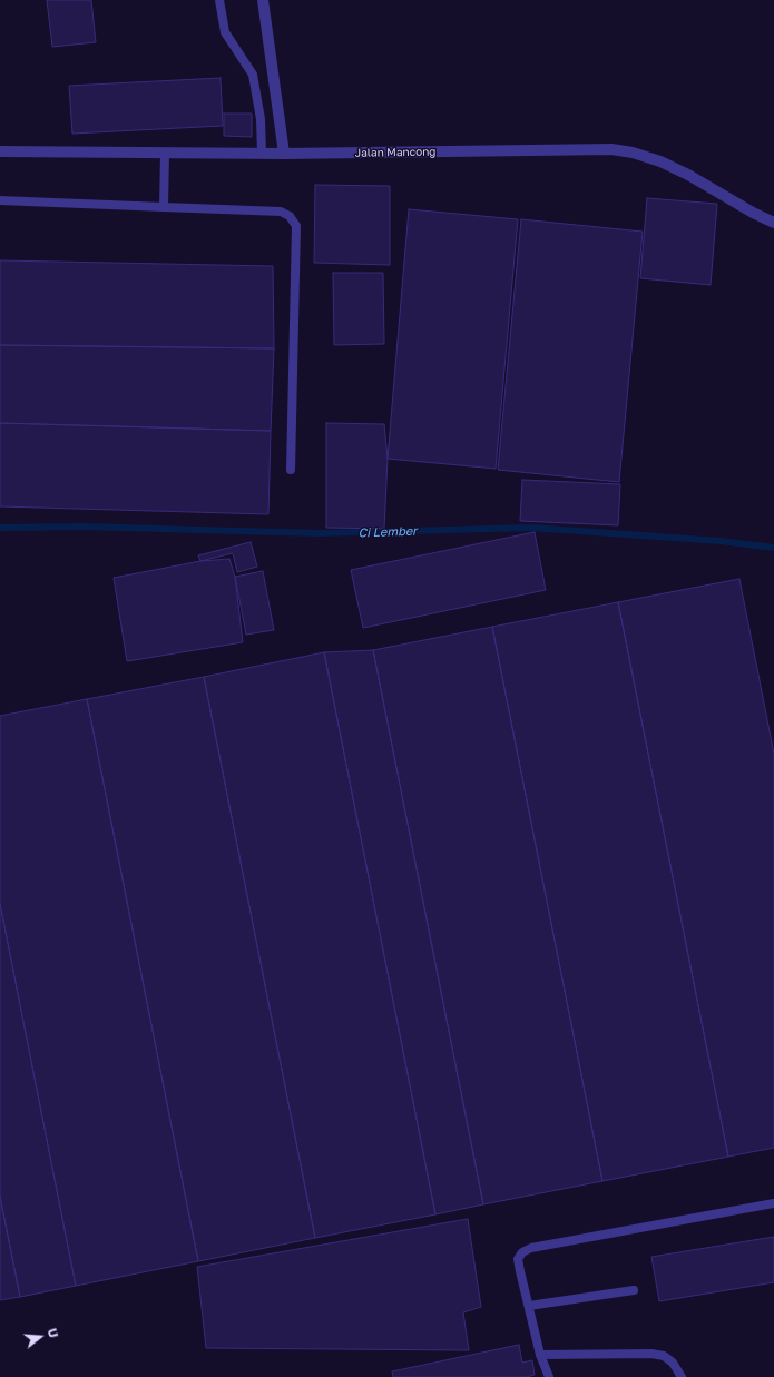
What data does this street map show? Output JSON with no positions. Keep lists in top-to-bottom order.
{
  "streets": {
    "street": ["Jalan Mancong"]
  },
  "water": ["Ci Lember"],
  "north": "right"
}
